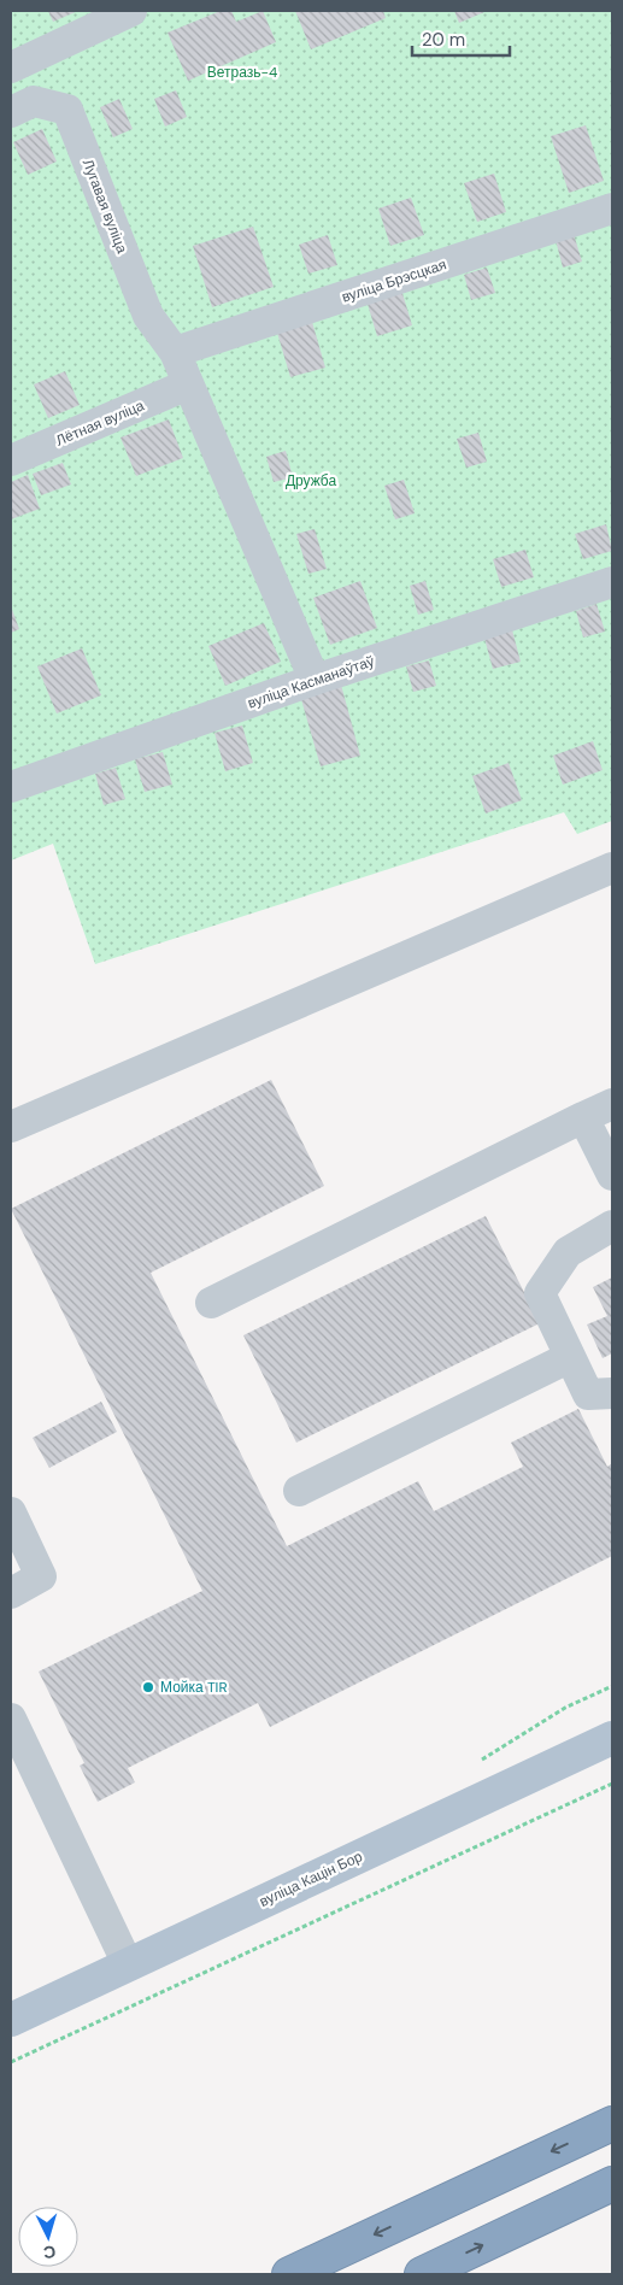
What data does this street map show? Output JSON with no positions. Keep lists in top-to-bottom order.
{
  "streets": {
    "main road": ["вуліца Кацін Бор"],
    "lane": [
      "Лугавая вуліца",
      "вуліца Брэсцкая",
      "Лётная вуліца",
      "вуліца Касманаўтаў"
    ]
  },
  "crossings": [
    ["Лугавая вуліца", "вуліца Брэсцкая"]
  ],
  "parks": ["Ветразь-4", "Дружба"],
  "places": ["Мойка TIR"],
  "scale_bar": "20 m",
  "north": "bottom"
}
